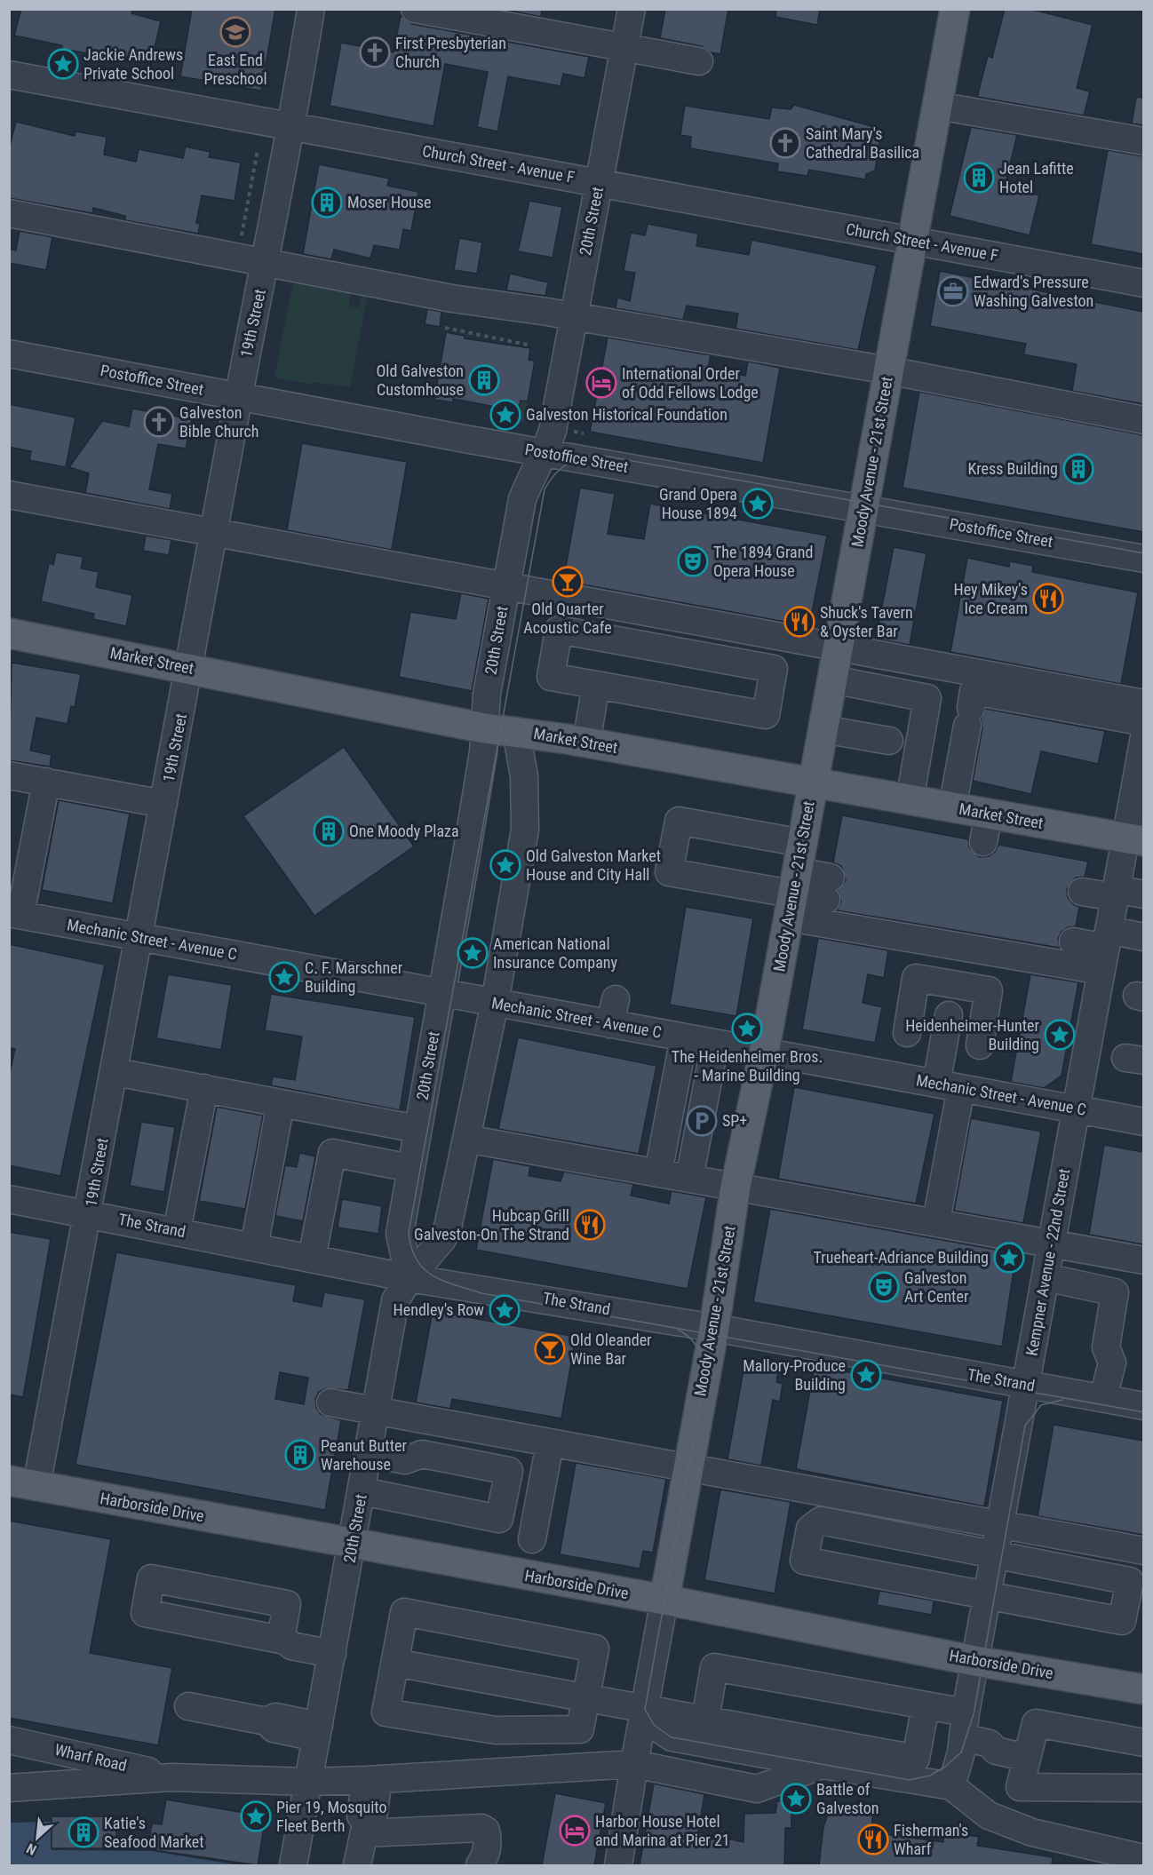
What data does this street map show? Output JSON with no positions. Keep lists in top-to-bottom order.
{
  "streets": {
    "main road": ["Moody Avenue - 21st Street", "Market Street", "Harborside Drive"],
    "street": [
      "Church Street - Avenue F",
      "20th Street",
      "19th Street",
      "Postoffice Street",
      "Mechanic Street - Avenue C",
      "The Strand",
      "Kempner Avenue - 22nd Street",
      "Wharf Road"
    ]
  },
  "crossings": [
    ["Church Street - Avenue F", "20th Street"],
    ["Church Street - Avenue F", "19th Street"],
    ["Church Street - Avenue F", "Moody Avenue - 21st Street"],
    ["20th Street", "Postoffice Street"],
    ["20th Street", "Market Street"],
    ["20th Street", "Mechanic Street - Avenue C"],
    ["20th Street", "The Strand"],
    ["20th Street", "Harborside Drive"],
    ["20th Street", "Wharf Road"],
    ["19th Street", "Postoffice Street"],
    ["19th Street", "Market Street"],
    ["19th Street", "Mechanic Street - Avenue C"],
    ["19th Street", "The Strand"],
    ["19th Street", "Harborside Drive"],
    ["Postoffice Street", "Moody Avenue - 21st Street"],
    ["Moody Avenue - 21st Street", "Market Street"],
    ["Moody Avenue - 21st Street", "Mechanic Street - Avenue C"],
    ["Moody Avenue - 21st Street", "The Strand"],
    ["Moody Avenue - 21st Street", "Harborside Drive"],
    ["Moody Avenue - 21st Street", "Wharf Road"],
    ["Market Street", "Kempner Avenue - 22nd Street"],
    ["Mechanic Street - Avenue C", "Kempner Avenue - 22nd Street"],
    ["The Strand", "Kempner Avenue - 22nd Street"],
    ["Kempner Avenue - 22nd Street", "Harborside Drive"]
  ],
  "places": {
    "school or university": ["East End Preschool"],
    "church": ["First Presbyterian Church", "Saint Mary's Cathedral Basilica", "Galveston Bible Church"],
    "place": [
      "Jackie Andrews Private School",
      "Galveston Historical Foundation",
      "Grand Opera House 1894",
      "Old Galveston Market House and City Hall",
      "American National Insurance Company",
      "C. F. Marschner Building",
      "The Heidenheimer Bros. - Marine Building",
      "Heidenheimer-Hunter Building",
      "Trueheart-Adriance Building",
      "Hendley's Row",
      "Mallory-Produce Building",
      "Battle of Galveston",
      "Pier 19, Mosquito Fleet Berth"
    ],
    "building": [
      "Jean Lafitte Hotel",
      "Moser House",
      "Old Galveston Customhouse",
      "Kress Building",
      "One Moody Plaza",
      "Peanut Butter Warehouse",
      "Katie's Seafood Market"
    ],
    "office": ["Edward's Pressure Washing Galveston"],
    "hotel": ["International Order of Odd Fellows Lodge", "Harbor House Hotel and Marina at Pier 21"],
    "theatre": ["The 1894 Grand Opera House", "Galveston Art Center"],
    "bar": ["Old Quarter Acoustic Cafe", "Old Oleander Wine Bar"],
    "restaurant": [
      "Hey Mikey's Ice Cream",
      "Shuck's Tavern & Oyster Bar",
      "Hubcap Grill Galveston-On The Strand",
      "Fisherman's Wharf"
    ],
    "parking": ["SP+"]
  },
  "north": "bottom left"
}
